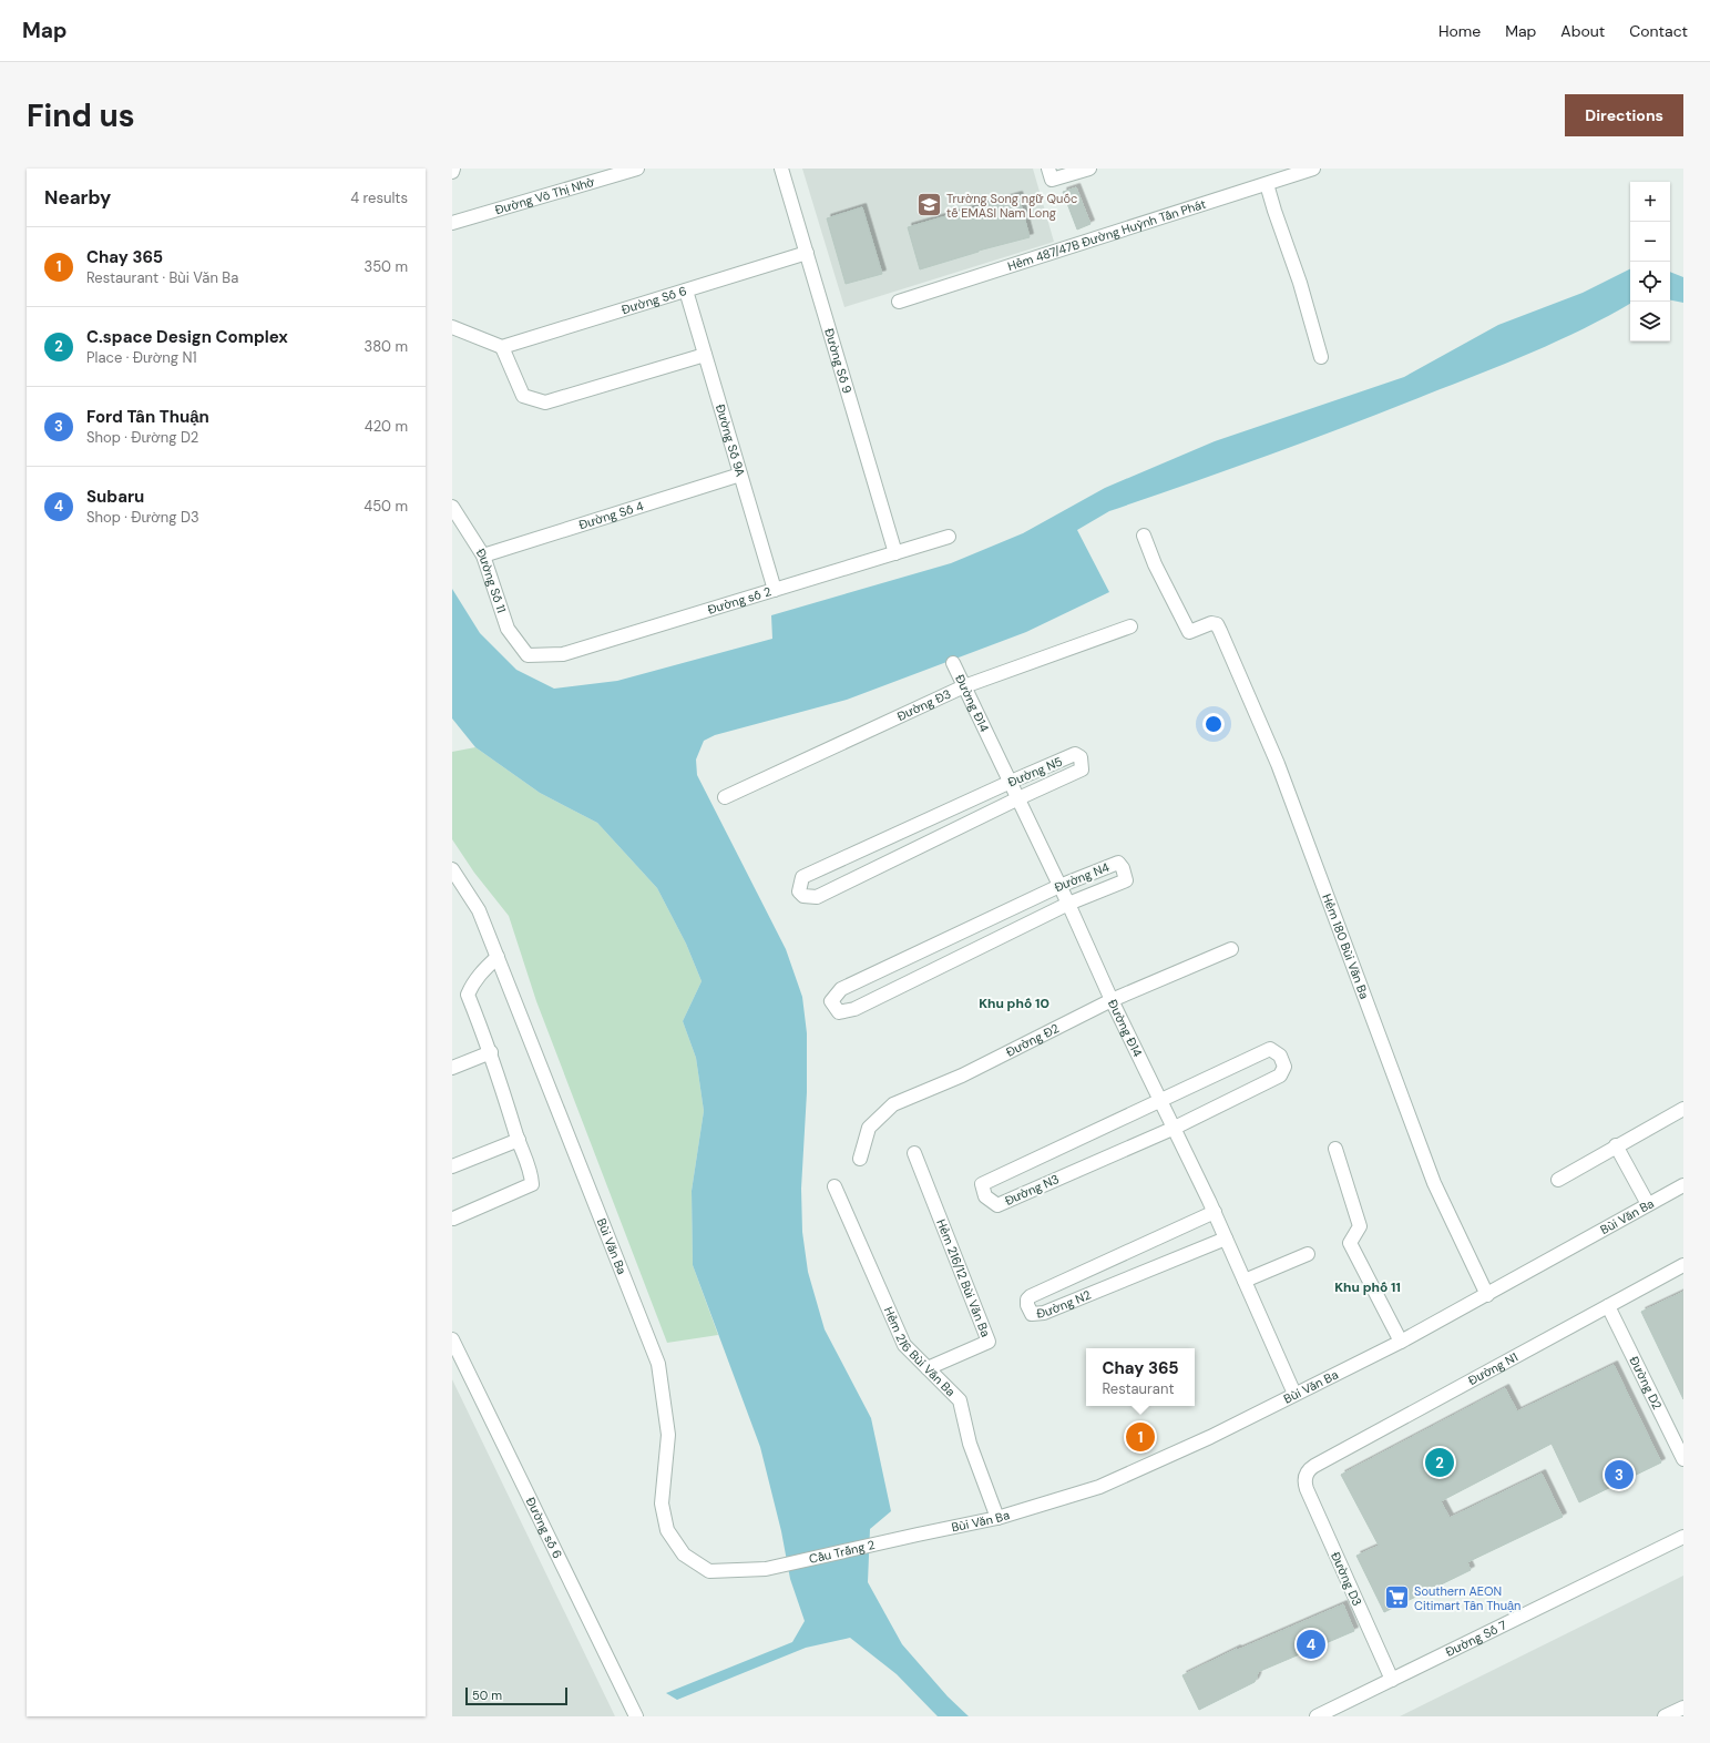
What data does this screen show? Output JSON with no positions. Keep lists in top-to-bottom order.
{
  "streets": {
    "street": [
      "Đường Võ Thị Nhờ",
      "Hẻm 487/47B Đường Huỳnh Tấn Phát",
      "Đường Số 6",
      "Đường Số 9",
      "Đường Số 9A",
      "Đường Số 4",
      "Đường Số 11",
      "Đường số 2",
      "Đường Đ14",
      "Đường Đ3",
      "Đường N5",
      "Đường N4",
      "Hẻm 180 Bùi Văn Ba",
      "Đường Đ2",
      "Đường N3",
      "Bùi Văn Ba",
      "Hẻm 216/12 Bùi Văn Ba",
      "Đường N2",
      "Hẻm 216 Bùi Văn Ba",
      "Đường N1",
      "Đường D2",
      "Đường số 6",
      "Cầu Trắng 2",
      "Đường D3",
      "Đường Số 7"
    ]
  },
  "crossings": [
    ["Đường Số 6", "Đường Số 9"],
    ["Đường Số 6", "Đường Số 9A"],
    ["Đường Số 9", "Đường số 2"],
    ["Đường Số 9A", "Đường Số 4"],
    ["Đường Số 9A", "Đường số 2"],
    ["Đường Số 4", "Đường Số 11"],
    ["Đường Số 11", "Đường số 2"],
    ["Đường Đ14", "Đường Đ3"],
    ["Đường Đ14", "Đường N5"],
    ["Đường Đ14", "Đường N4"],
    ["Đường Đ14", "Đường Đ2"],
    ["Đường Đ14", "Đường N3"],
    ["Đường Đ14", "Bùi Văn Ba"],
    ["Đường Đ14", "Đường N2"],
    ["Hẻm 180 Bùi Văn Ba", "Bùi Văn Ba"],
    ["Bùi Văn Ba", "Hẻm 216 Bùi Văn Ba"],
    ["Bùi Văn Ba", "Cầu Trắng 2"],
    ["Hẻm 216/12 Bùi Văn Ba", "Hẻm 216 Bùi Văn Ba"],
    ["Đường N1", "Đường D2"],
    ["Đường N1", "Đường D3"],
    ["Đường D3", "Đường Số 7"]
  ],
  "districts": ["Khu phố 10", "Khu phố 11"],
  "places": {
    "school or university": ["Trường Song ngữ Quốc tế EMASI Nam Long"],
    "supermarket": ["Southern AEON Citimart Tân Thuận"]
  },
  "scale_bar": "50 m",
  "page": {
    "header": "Map",
    "nav": [
      "Home",
      "Map",
      "About",
      "Contact"
    ],
    "buttons": "Directions",
    "title": "Find us",
    "heading": ["Nearby", "4 results"],
    "map_buttons": ["+", "−"],
    "list": [
      {
        "mark": "1",
        "name": "Chay 365",
        "note": "Restaurant · Bùi Văn Ba",
        "value": "350 m"
      },
      {
        "mark": "2",
        "name": "C.space Design Complex",
        "note": "Place · Đường N1",
        "value": "380 m"
      },
      {
        "mark": "3",
        "name": "Ford Tân Thuận",
        "note": "Shop · Đường D2",
        "value": "420 m"
      },
      {
        "mark": "4",
        "name": "Subaru",
        "note": "Shop · Đường D3",
        "value": "450 m"
      }
    ],
    "popup": ["Chay 365", "Restaurant"],
    "pins": [
      "1",
      "2",
      "3",
      "4"
    ],
    "scale": "50 m"
  }
}
